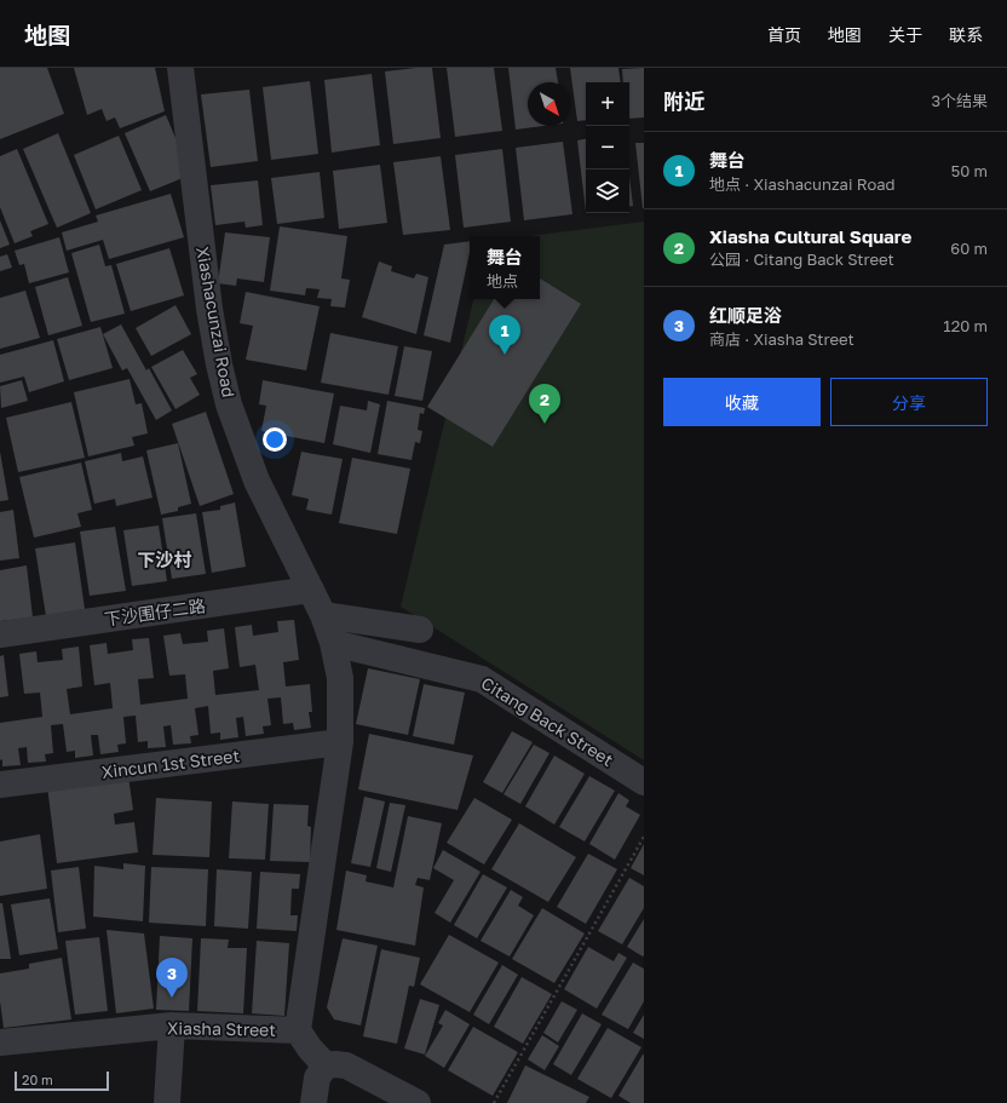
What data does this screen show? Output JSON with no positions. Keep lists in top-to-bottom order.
{
  "streets": {
    "street": [
      "Xiashacunzai Road",
      "下沙围仔二路",
      "Citang Back Street",
      "Xincun 1st Street",
      "Xiasha Street"
    ]
  },
  "crossings": [
    ["Xiashacunzai Road", "下沙围仔二路"],
    ["Xiashacunzai Road", "Citang Back Street"],
    ["Xiashacunzai Road", "Xincun 1st Street"],
    ["Xiashacunzai Road", "Xiasha Street"]
  ],
  "districts": ["下沙村"],
  "scale_bar": "20 m",
  "north": "bottom right",
  "page": {
    "header": "地图",
    "nav": [
      "首页",
      "地图",
      "关于",
      "联系"
    ],
    "heading": ["附近", "3个结果"],
    "map_buttons": ["+", "−"],
    "list": [
      {
        "mark": "1",
        "name": "舞台",
        "note": "地点 · Xiashacunzai Road",
        "value": "50 m"
      },
      {
        "mark": "2",
        "name": "Xiasha Cultural Square",
        "note": "公园 · Citang Back Street",
        "value": "60 m"
      },
      {
        "mark": "3",
        "name": "红顺足浴",
        "note": "商店 · Xiasha Street",
        "value": "120 m"
      }
    ],
    "popup": ["舞台", "地点"],
    "pins": ["1", "2", "3"],
    "buttons": ["收藏", "分享"],
    "scale": "20 m"
  }
}
